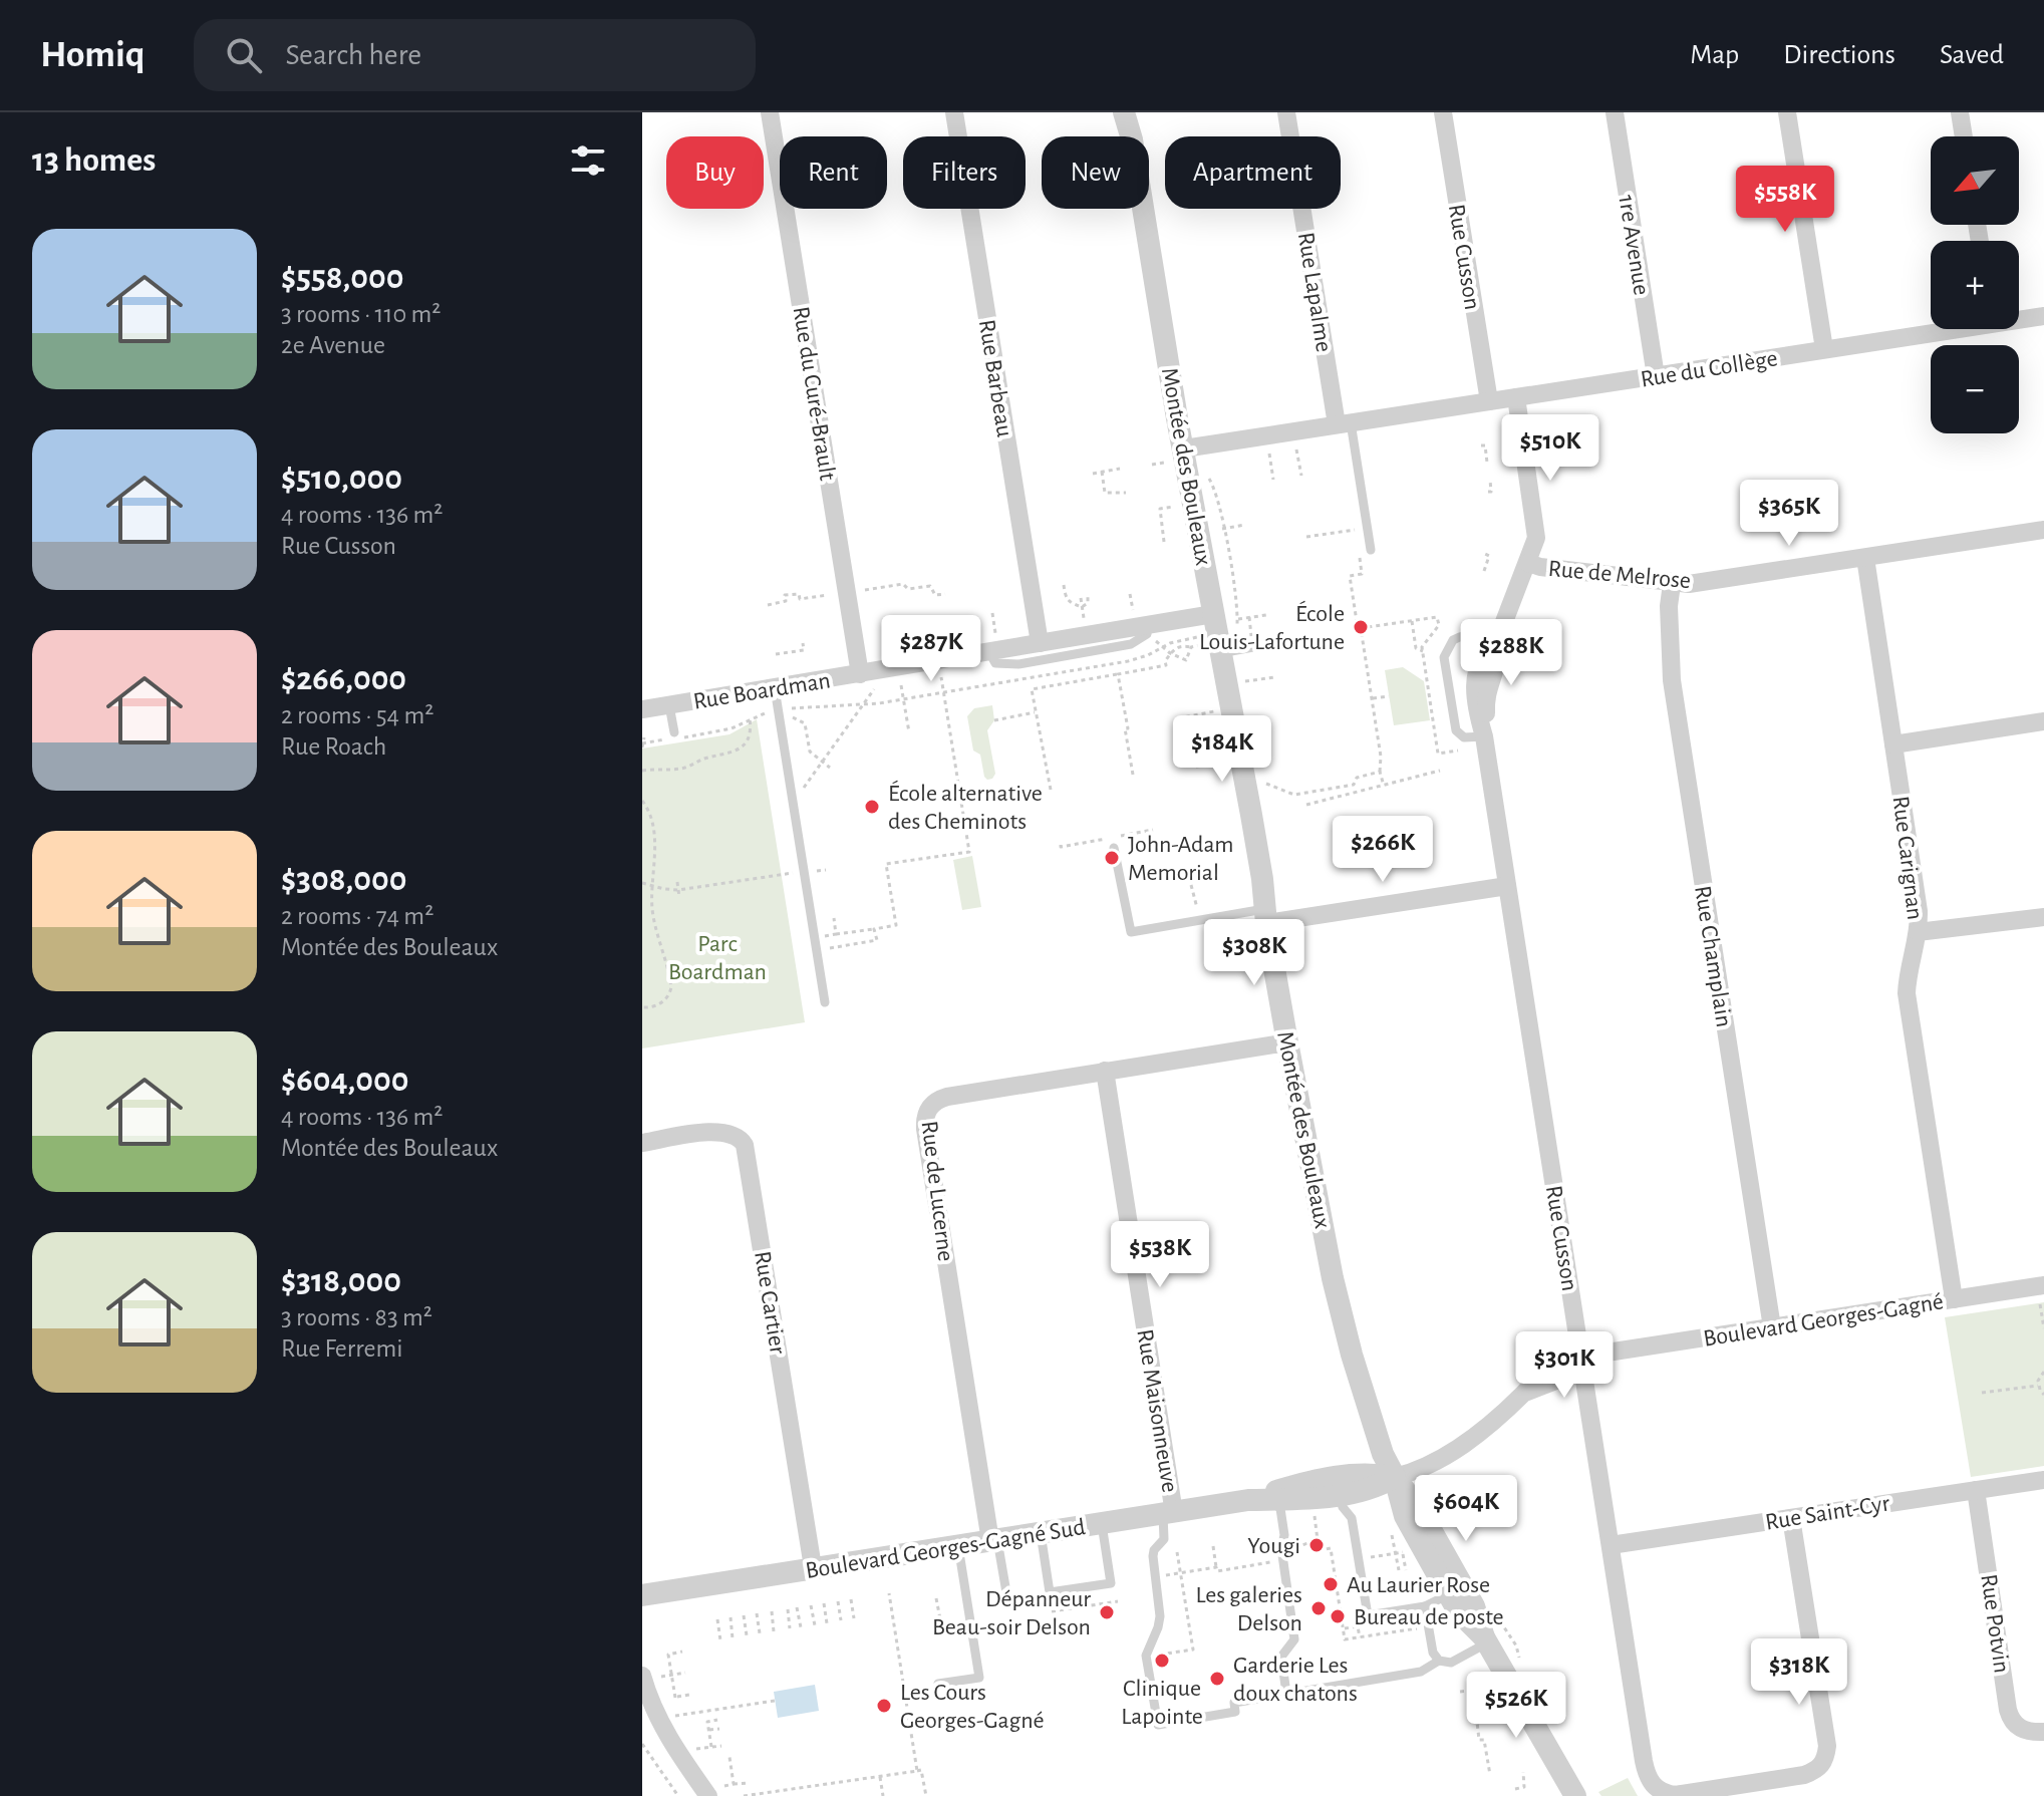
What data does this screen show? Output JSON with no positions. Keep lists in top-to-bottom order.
{
  "streets": {
    "street": [
      "1re Avenue",
      "Rue Cusson",
      "Rue Lapalme",
      "Rue du Collège",
      "Rue Barbeau",
      "Rue du Curé-Brault",
      "Montée des Bouleaux",
      "Rue de Melrose",
      "Rue Boardman",
      "Rue Carignan",
      "Rue Champlain",
      "Rue de Lucerne",
      "Rue Cartier",
      "Boulevard Georges-Gagné",
      "Rue Maisonneuve",
      "Rue Saint-Cyr",
      "Boulevard Georges-Gagné Sud",
      "Rue Potvin"
    ]
  },
  "crossings": [
    ["1re Avenue", "Rue du Collège"],
    ["Rue Cusson", "Rue du Collège"],
    ["Rue Cusson", "Rue de Melrose"],
    ["Rue Cusson", "Boulevard Georges-Gagné"],
    ["Rue Cusson", "Rue Saint-Cyr"],
    ["Rue Lapalme", "Rue du Collège"],
    ["Rue du Collège", "Montée des Bouleaux"],
    ["Rue Barbeau", "Rue Boardman"],
    ["Rue du Curé-Brault", "Rue Boardman"],
    ["Montée des Bouleaux", "Rue Boardman"],
    ["Montée des Bouleaux", "Rue de Lucerne"],
    ["Montée des Bouleaux", "Boulevard Georges-Gagné"],
    ["Montée des Bouleaux", "Boulevard Georges-Gagné Sud"],
    ["Rue de Melrose", "Rue Carignan"],
    ["Rue de Melrose", "Rue Champlain"],
    ["Rue Carignan", "Boulevard Georges-Gagné"],
    ["Rue Champlain", "Boulevard Georges-Gagné"],
    ["Rue de Lucerne", "Rue Maisonneuve"],
    ["Rue de Lucerne", "Boulevard Georges-Gagné Sud"],
    ["Rue Cartier", "Boulevard Georges-Gagné Sud"],
    ["Boulevard Georges-Gagné", "Boulevard Georges-Gagné Sud"],
    ["Rue Maisonneuve", "Boulevard Georges-Gagné Sud"],
    ["Rue Saint-Cyr", "Rue Potvin"]
  ],
  "parks": ["Parc Boardman"],
  "places": [
    "École Louis-Lafortune",
    "École alternative des Cheminots",
    "John-Adam Memorial",
    "Yougi",
    "Au Laurier Rose",
    "Les galeries Delson",
    "Dépanneur Beau-soir Delson",
    "Bureau de poste",
    "Clinique Lapointe",
    "Garderie Les doux chatons",
    "Les Cours Georges-Gagné"
  ],
  "north": "bottom left",
  "page": {
    "header": "Homiq",
    "search": "Search here",
    "nav": ["Map", "Directions", "Saved"],
    "heading": "13 homes",
    "map_buttons": ["+", "−"],
    "chip": [
      "Buy",
      "Rent",
      "Filters",
      "New",
      "Apartment"
    ],
    "price": [
      "$558K",
      "$510K",
      "$365K",
      "$287K",
      "$288K",
      "$184K",
      "$266K",
      "$308K",
      "$538K",
      "$301K",
      "$604K",
      "$318K",
      "$526K"
    ],
    "list": [
      {
        "name": "$558,000",
        "note": "3 rooms · 110 m² · 2e Avenue"
      },
      {
        "name": "$510,000",
        "note": "4 rooms · 136 m² · Rue Cusson"
      },
      {
        "name": "$266,000",
        "note": "2 rooms · 54 m² · Rue Roach"
      },
      {
        "name": "$308,000",
        "note": "2 rooms · 74 m² · Montée des Bouleaux"
      },
      {
        "name": "$604,000",
        "note": "4 rooms · 136 m² · Montée des Bouleaux"
      },
      {
        "name": "$318,000",
        "note": "3 rooms · 83 m² · Rue Ferremi"
      }
    ]
  }
}
